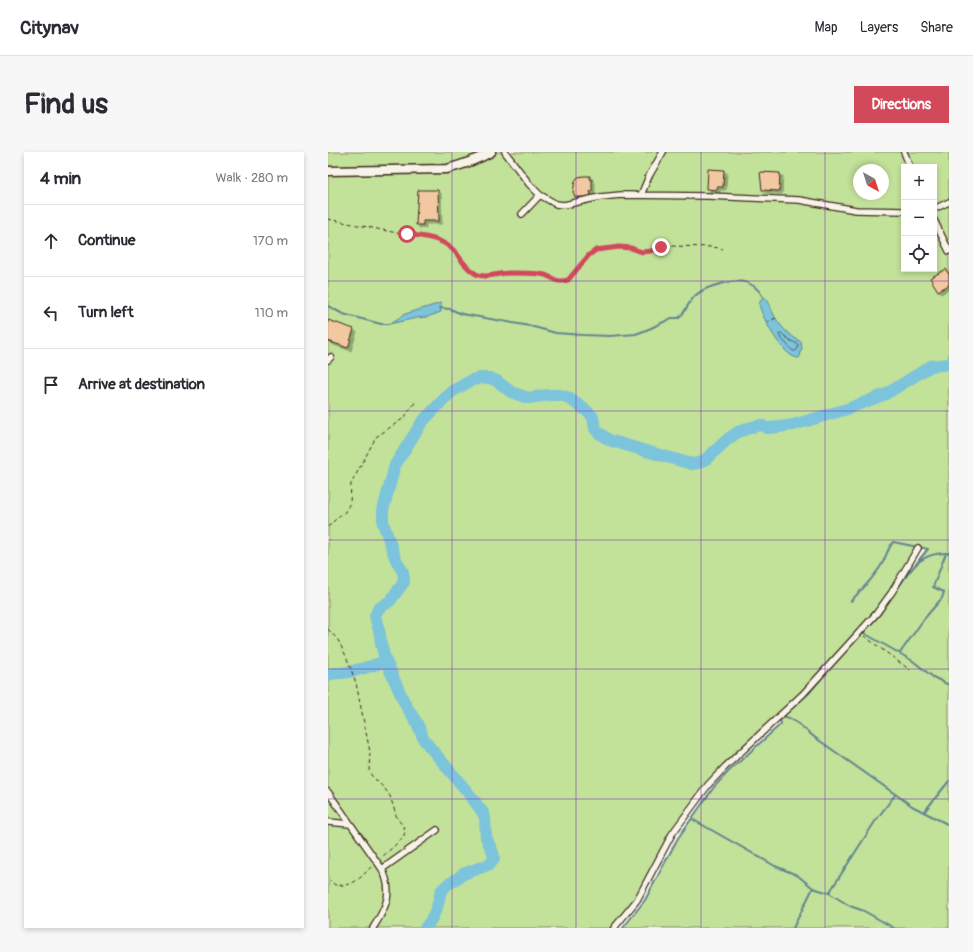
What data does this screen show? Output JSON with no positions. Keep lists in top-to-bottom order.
{
  "north": "bottom right",
  "page": {
    "header": "Citynav",
    "nav": ["Map", "Layers", "Share"],
    "buttons": "Directions",
    "title": "Find us",
    "heading": ["4 min", "Walk · 280 m"],
    "map_buttons": ["+", "−"],
    "list": [
      ["Continue", "170 m"],
      ["Turn left", "110 m"],
      "Arrive at destination"
    ]
  }
}
